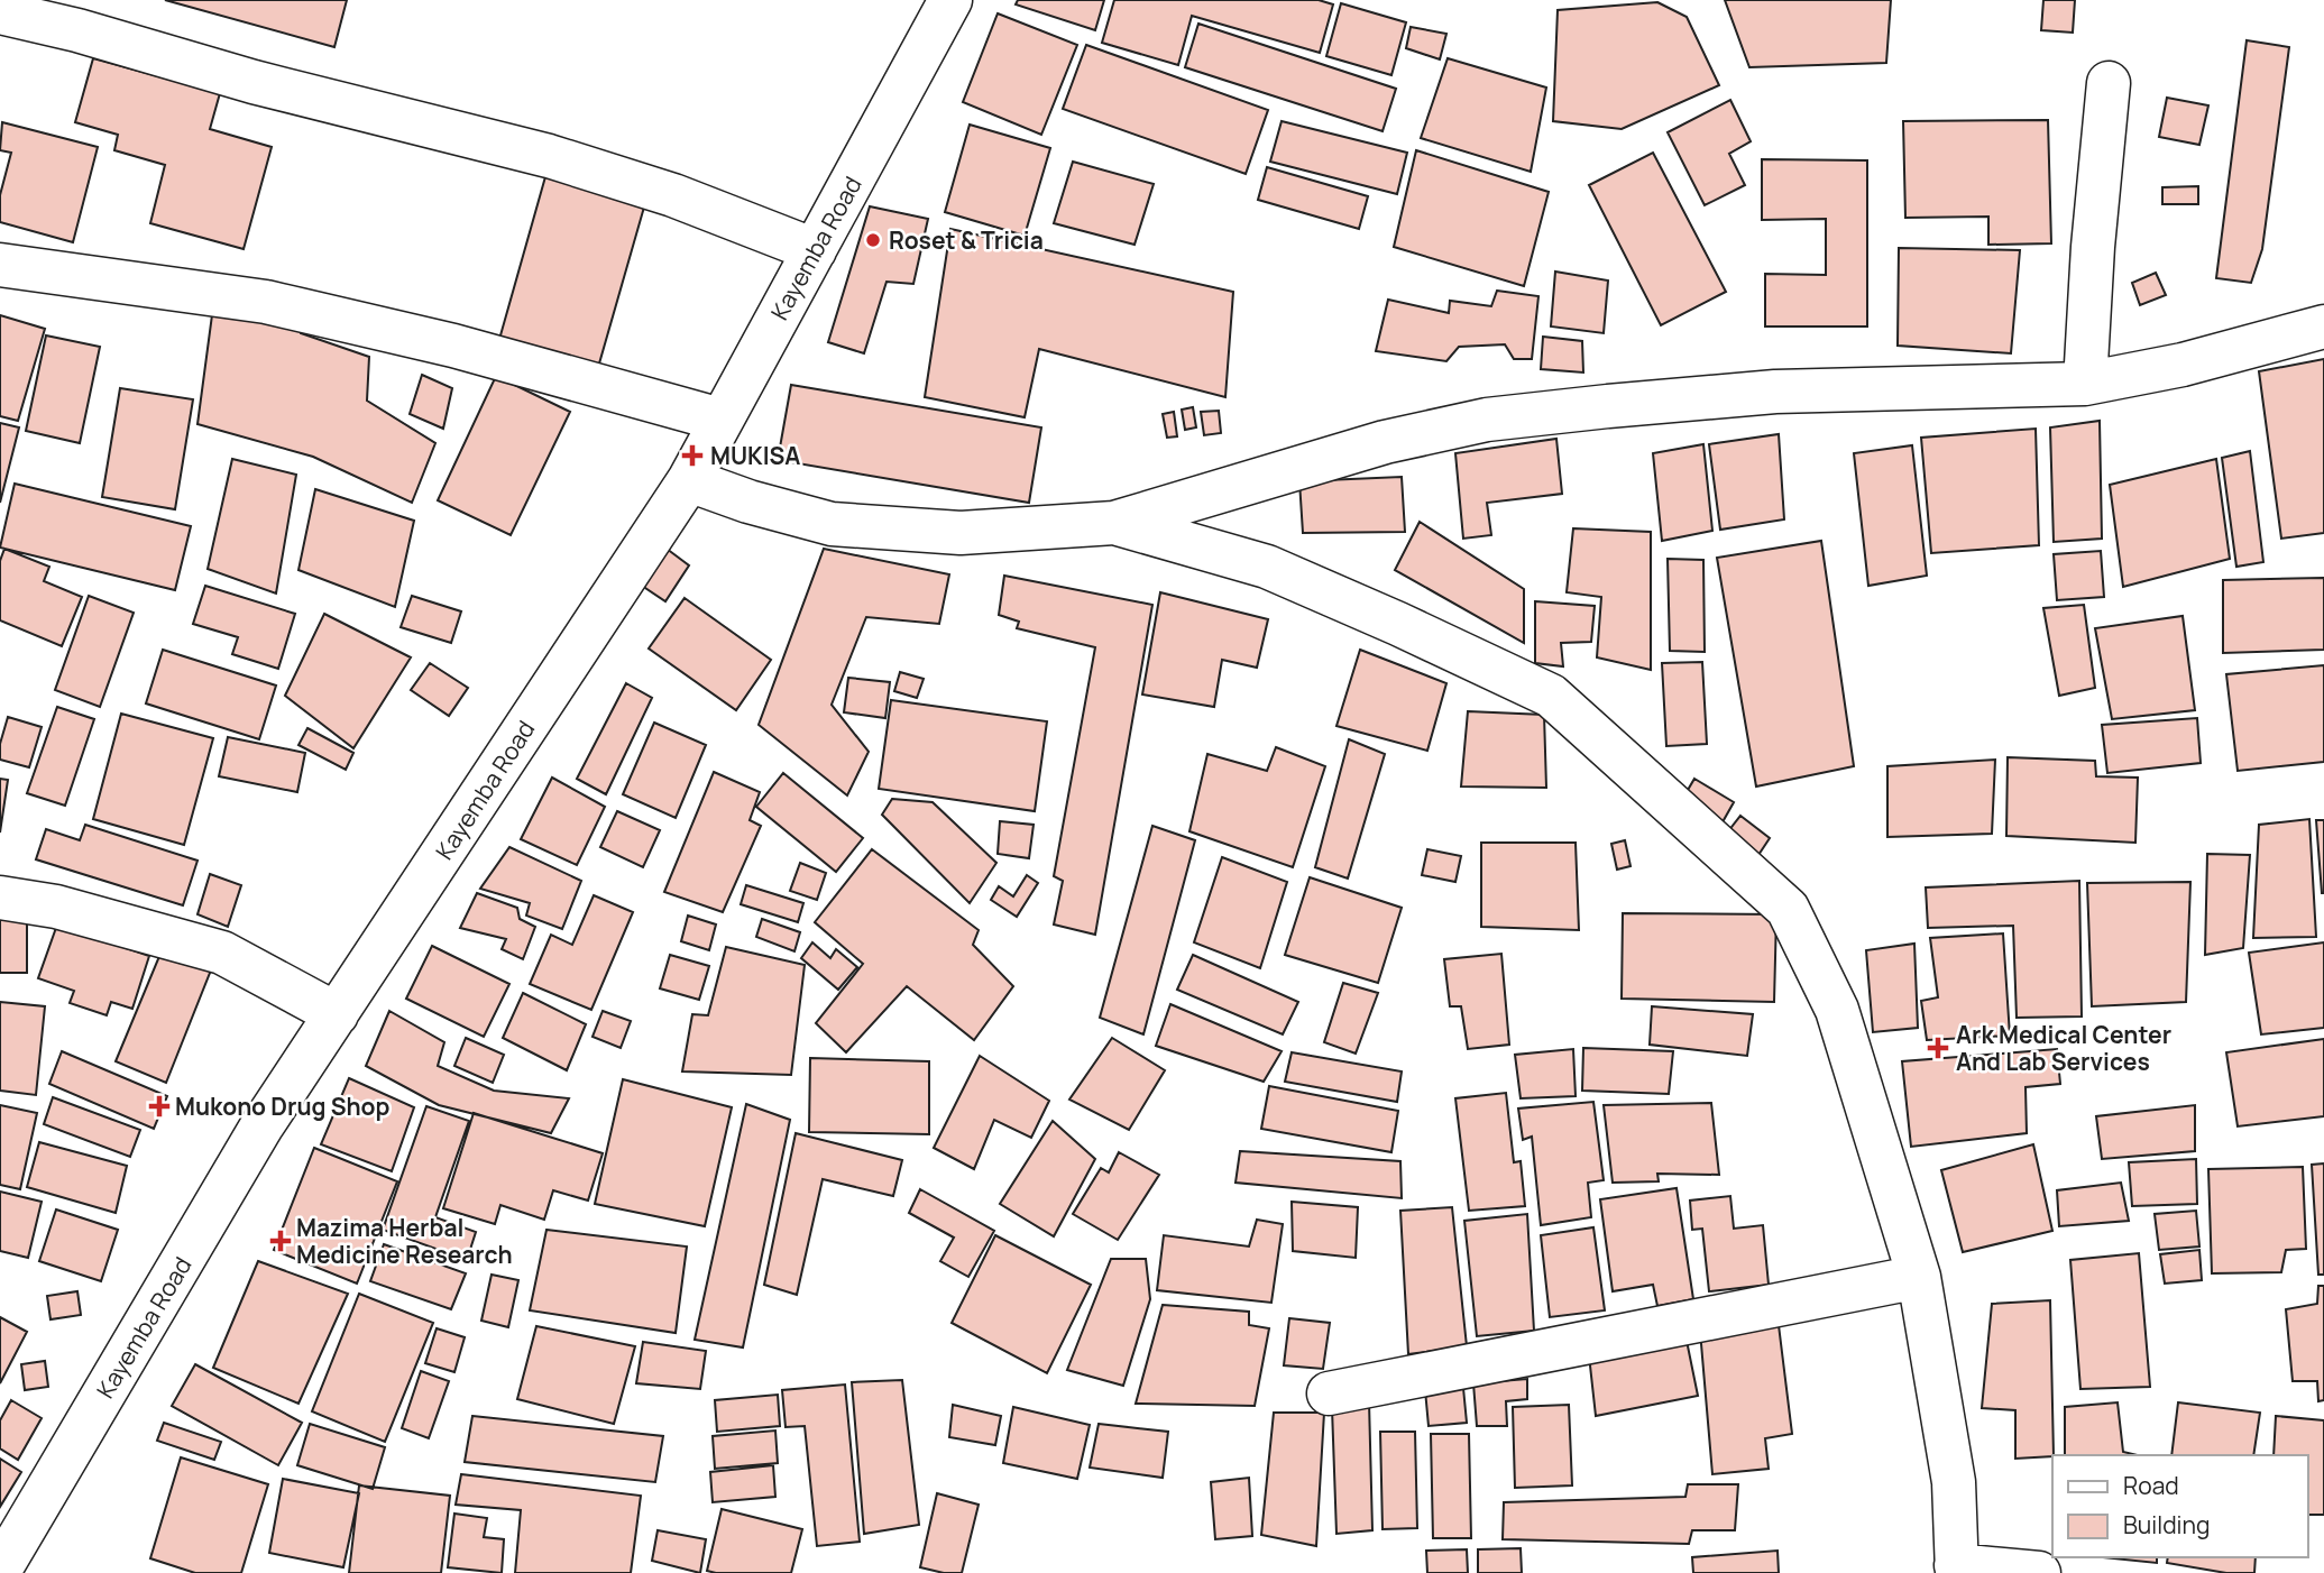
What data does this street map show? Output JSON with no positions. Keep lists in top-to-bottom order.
{
  "streets": {
    "street": ["Kayemba Road"]
  },
  "places": {
    "other": ["Roset & Tricia"],
    "health": [
      "MUKISA",
      "Ark Medical Center And Lab Services",
      "Mukono Drug Shop",
      "Mazima Herbal Medicine Research"
    ]
  },
  "legend": ["Road", "Building"]
}
